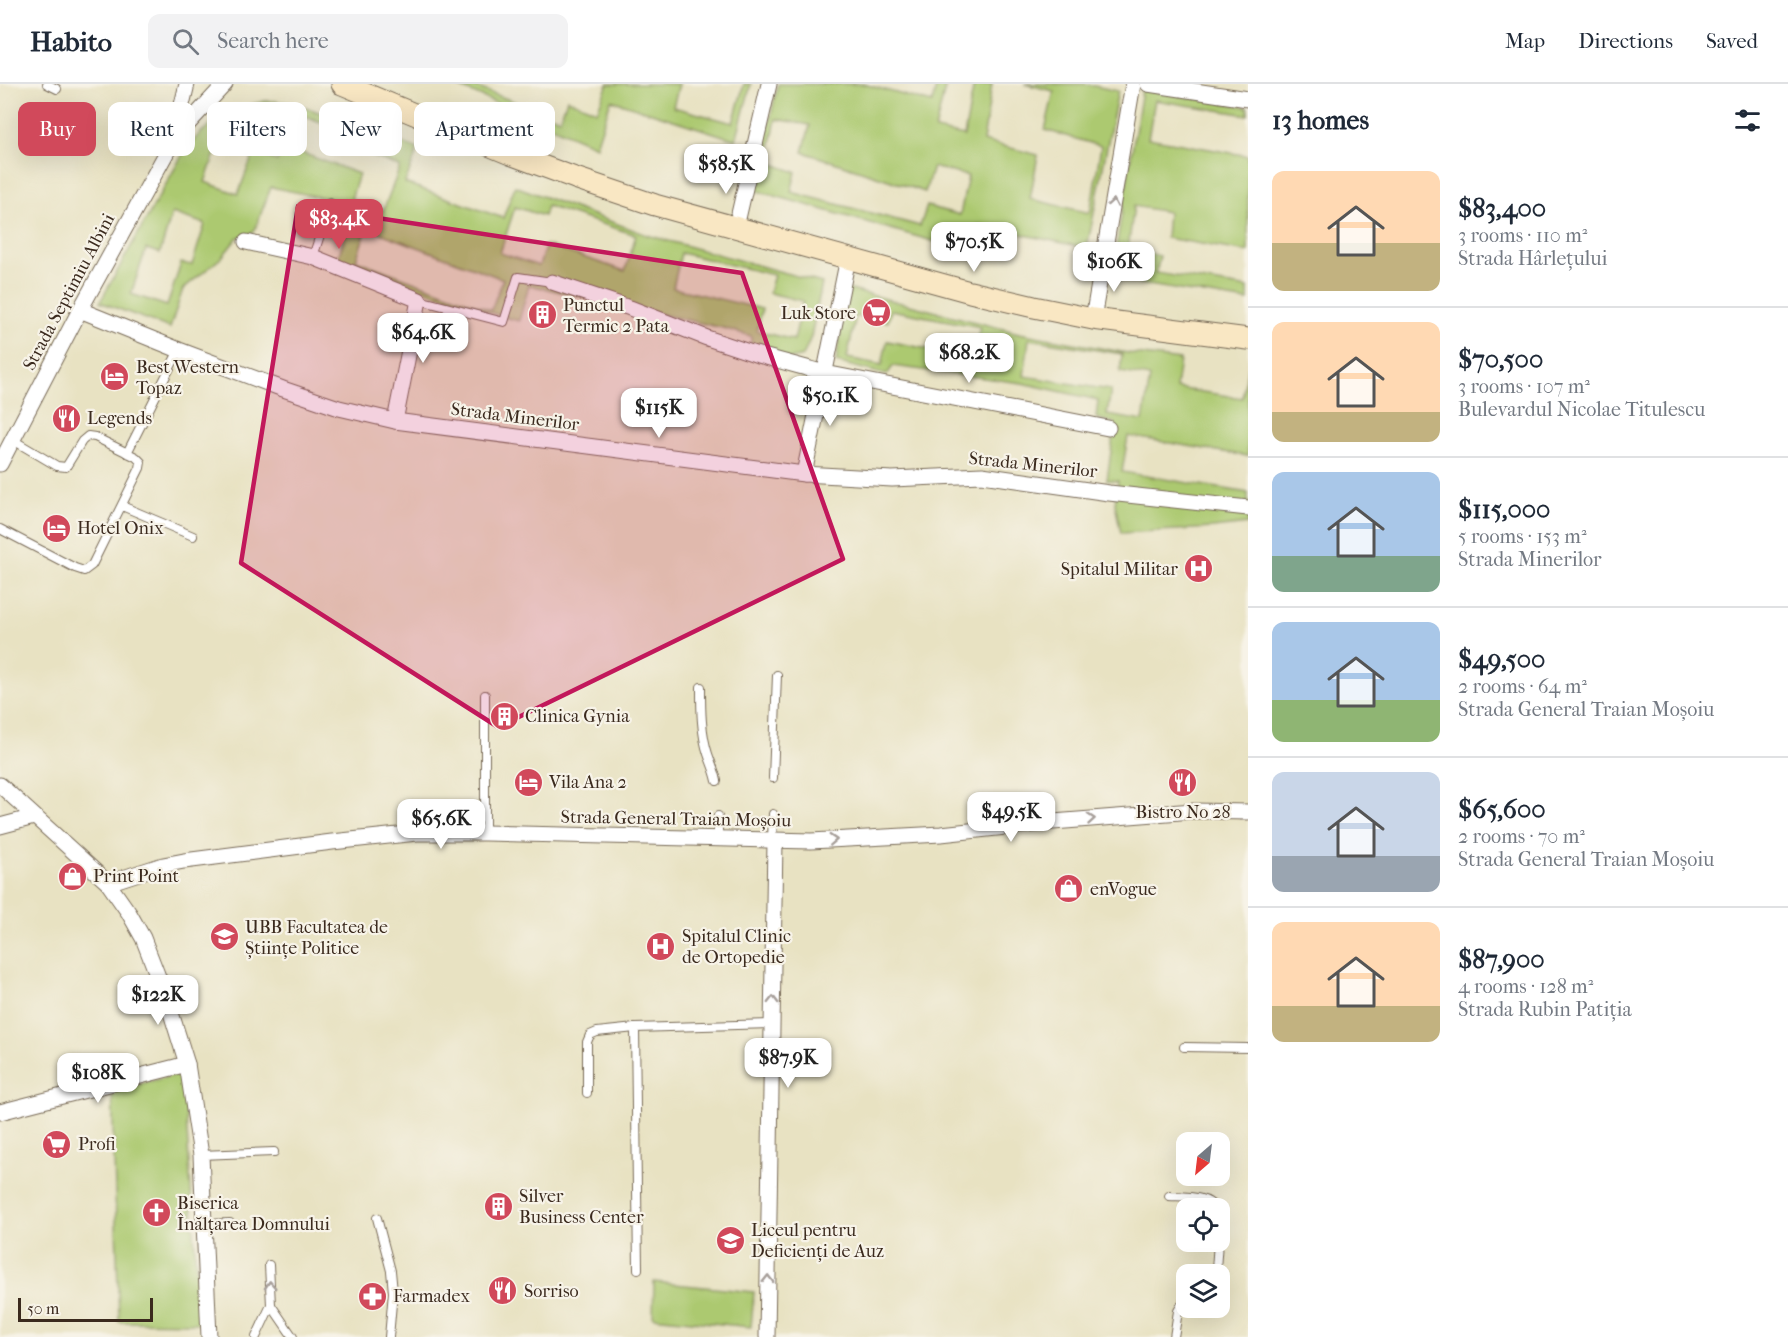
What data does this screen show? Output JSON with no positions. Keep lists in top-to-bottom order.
{
  "streets": {
    "street": ["Strada Septimiu Albini", "Strada Minerilor", "Strada General Traian Moșoiu"]
  },
  "crossings": [
    ["Strada Septimiu Albini", "Strada Minerilor"]
  ],
  "one_way": ["Strada General Traian Moșoiu"],
  "places": {
    "supermarket": ["Luk Store", "Profi"],
    "building": ["Punctul Termic 2 Pata", "Clinica Gynia", "Silver Business Center"],
    "hotel": ["Best Western Topaz", "Hotel Onix", "Vila Ana 2"],
    "restaurant": ["Legends", "Bistro No 28", "Sorriso"],
    "hospital": ["Spitalul Militar", "Spitalul Clinic de Ortopedie"],
    "shop": ["Print Point", "enVogue"],
    "school or university": ["UBB Facultatea de Științe Politice", "Liceul pentru Deficienți de Auz"],
    "church": ["Biserica Înălțarea Domnului"],
    "pharmacy": ["Farmadex"]
  },
  "scale_bar": "50 m",
  "north": "bottom left",
  "page": {
    "header": "Habito",
    "search": "Search here",
    "nav": ["Map", "Directions", "Saved"],
    "heading": "13 homes",
    "chip": [
      "Buy",
      "Rent",
      "Filters",
      "New",
      "Apartment"
    ],
    "price": [
      "$58.5K",
      "$83.4K",
      "$70.5K",
      "$106K",
      "$64.6K",
      "$68.2K",
      "$50.1K",
      "$115K",
      "$49.5K",
      "$65.6K",
      "$122K",
      "$87.9K",
      "$108K"
    ],
    "list": [
      {
        "name": "$83,400",
        "note": "3 rooms · 110 m² · Strada Hârlețului"
      },
      {
        "name": "$70,500",
        "note": "3 rooms · 107 m² · Bulevardul Nicolae Titulescu"
      },
      {
        "name": "$115,000",
        "note": "5 rooms · 153 m² · Strada Minerilor"
      },
      {
        "name": "$49,500",
        "note": "2 rooms · 64 m² · Strada General Traian Moșoiu"
      },
      {
        "name": "$65,600",
        "note": "2 rooms · 70 m² · Strada General Traian Moșoiu"
      },
      {
        "name": "$87,900",
        "note": "4 rooms · 128 m² · Strada Rubin Patiția"
      }
    ],
    "scale": "50 m"
  }
}
